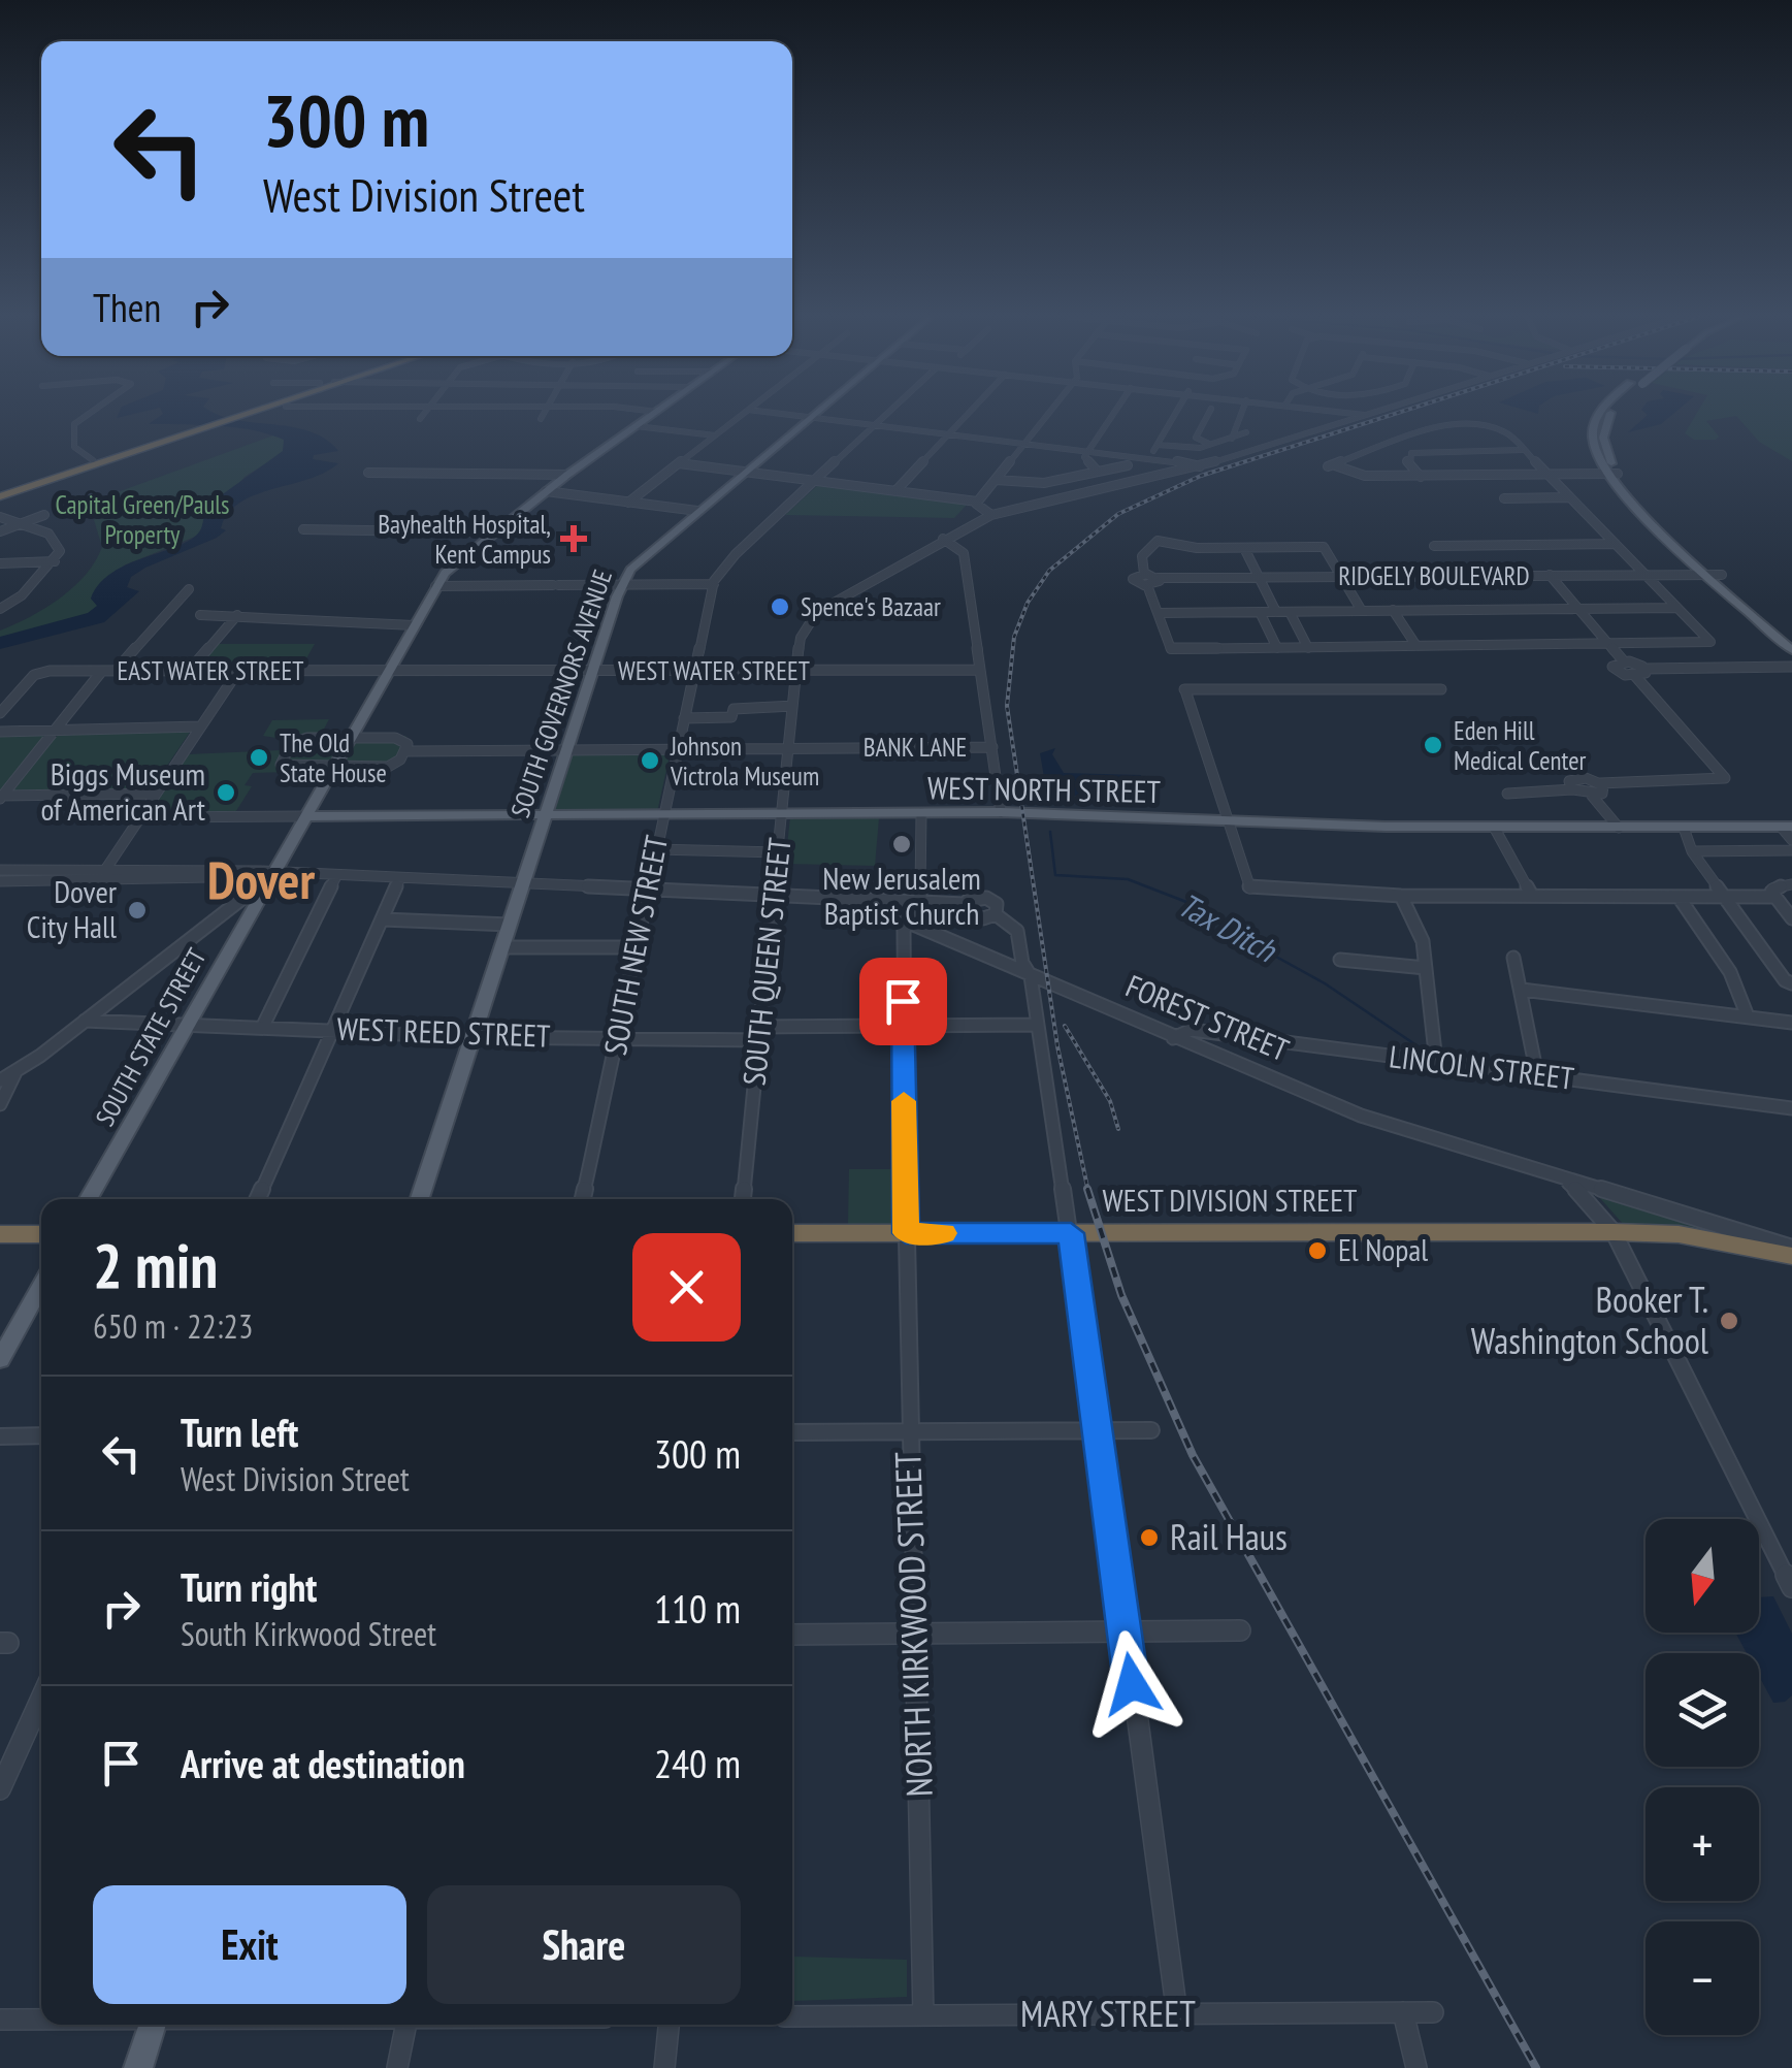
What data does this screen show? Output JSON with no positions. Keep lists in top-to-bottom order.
{
  "streets": {
    "highway": ["WEST DIVISION STREET"],
    "main road": ["SOUTH GOVERNORS AVENUE", "WEST NORTH STREET", "SOUTH STATE STREET"],
    "street": [
      "RIDGELY BOULEVARD",
      "EAST WATER STREET",
      "WEST WATER STREET",
      "BANK LANE",
      "SOUTH NEW STREET",
      "SOUTH QUEEN STREET",
      "FOREST STREET",
      "WEST REED STREET",
      "LINCOLN STREET",
      "NORTH KIRKWOOD STREET",
      "MARY STREET"
    ]
  },
  "crossings": [
    ["EAST WATER STREET", "WEST WATER STREET"],
    ["EAST WATER STREET", "SOUTH STATE STREET"],
    ["WEST WATER STREET", "SOUTH GOVERNORS AVENUE"],
    ["WEST WATER STREET", "SOUTH NEW STREET"],
    ["WEST WATER STREET", "SOUTH QUEEN STREET"],
    ["WEST WATER STREET", "SOUTH STATE STREET"],
    ["SOUTH GOVERNORS AVENUE", "BANK LANE"],
    ["SOUTH GOVERNORS AVENUE", "WEST NORTH STREET"],
    ["SOUTH GOVERNORS AVENUE", "WEST REED STREET"],
    ["BANK LANE", "SOUTH NEW STREET"],
    ["BANK LANE", "SOUTH QUEEN STREET"],
    ["WEST NORTH STREET", "SOUTH NEW STREET"],
    ["WEST NORTH STREET", "SOUTH QUEEN STREET"],
    ["WEST NORTH STREET", "SOUTH STATE STREET"],
    ["SOUTH NEW STREET", "WEST REED STREET"],
    ["SOUTH QUEEN STREET", "WEST REED STREET"],
    ["FOREST STREET", "LINCOLN STREET"],
    ["FOREST STREET", "WEST DIVISION STREET"],
    ["FOREST STREET", "NORTH KIRKWOOD STREET"],
    ["WEST REED STREET", "SOUTH STATE STREET"],
    ["WEST REED STREET", "NORTH KIRKWOOD STREET"],
    ["WEST DIVISION STREET", "NORTH KIRKWOOD STREET"],
    ["NORTH KIRKWOOD STREET", "MARY STREET"]
  ],
  "districts": ["Dover"],
  "water": ["Tax Ditch"],
  "parks": ["Capital Green/Pauls Property"],
  "places": {
    "health": ["Bayhealth Hospital, Kent Campus"],
    "other": [
      "Spence's Bazaar",
      "Eden Hill Medical Center",
      "The Old State House",
      "Johnson Victrola Museum",
      "Biggs Museum of American Art",
      "New Jerusalem Baptist Church",
      "Dover City Hall",
      "El Nopal",
      "Booker T. Washington School",
      "Rail Haus"
    ]
  },
  "north": "bottom",
  "page": {
    "turn": ["300 m", "West Division Street"],
    "then": "Then",
    "heading": ["2 min", "650 m · 22:23"],
    "list": [
      {
        "name": "Turn left",
        "note": "West Division Street",
        "value": "300 m"
      },
      {
        "name": "Turn right",
        "note": "South Kirkwood Street",
        "value": "110 m"
      },
      {
        "name": "Arrive at destination",
        "value": "240 m"
      }
    ],
    "map_buttons": ["+", "−"],
    "buttons": ["Exit", "Share"]
  }
}
